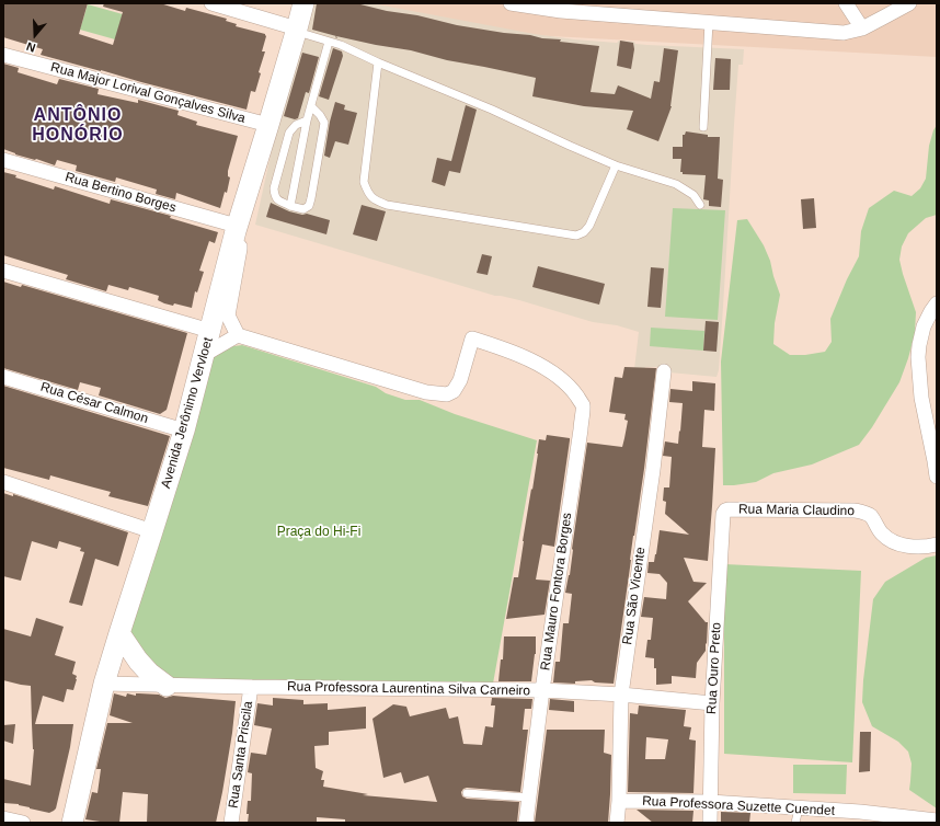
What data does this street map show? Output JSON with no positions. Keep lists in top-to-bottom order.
{
  "streets": {
    "street": [
      "Rua Major Lorival Gonçalves Silva",
      "Rua Bertino Borges",
      "Rua César Calmon",
      "Avenida Jerônimo Vervloet",
      "Rua Maria Claudino",
      "Rua Mauro Fontora Borges",
      "Rua São Vicente",
      "Rua Ouro Preto",
      "Rua Professora Laurentina Silva Carneiro",
      "Rua Santa Priscila",
      "Rua Professora Suzette Cuendet"
    ]
  },
  "crossings": [
    ["Rua Major Lorival Gonçalves Silva", "Avenida Jerônimo Vervloet"],
    ["Rua Bertino Borges", "Avenida Jerônimo Vervloet"],
    ["Rua César Calmon", "Avenida Jerônimo Vervloet"],
    ["Avenida Jerônimo Vervloet", "Rua Professora Laurentina Silva Carneiro"],
    ["Rua Maria Claudino", "Rua Ouro Preto"],
    ["Rua Mauro Fontora Borges", "Rua Professora Laurentina Silva Carneiro"],
    ["Rua São Vicente", "Rua Professora Laurentina Silva Carneiro"],
    ["Rua São Vicente", "Rua Professora Suzette Cuendet"],
    ["Rua Ouro Preto", "Rua Professora Laurentina Silva Carneiro"],
    ["Rua Ouro Preto", "Rua Professora Suzette Cuendet"],
    ["Rua Professora Laurentina Silva Carneiro", "Rua Santa Priscila"]
  ],
  "districts": ["ANTÔNIO HONÓRIO"],
  "parks": ["Praça do Hi-Fi"],
  "north": "bottom"
}
